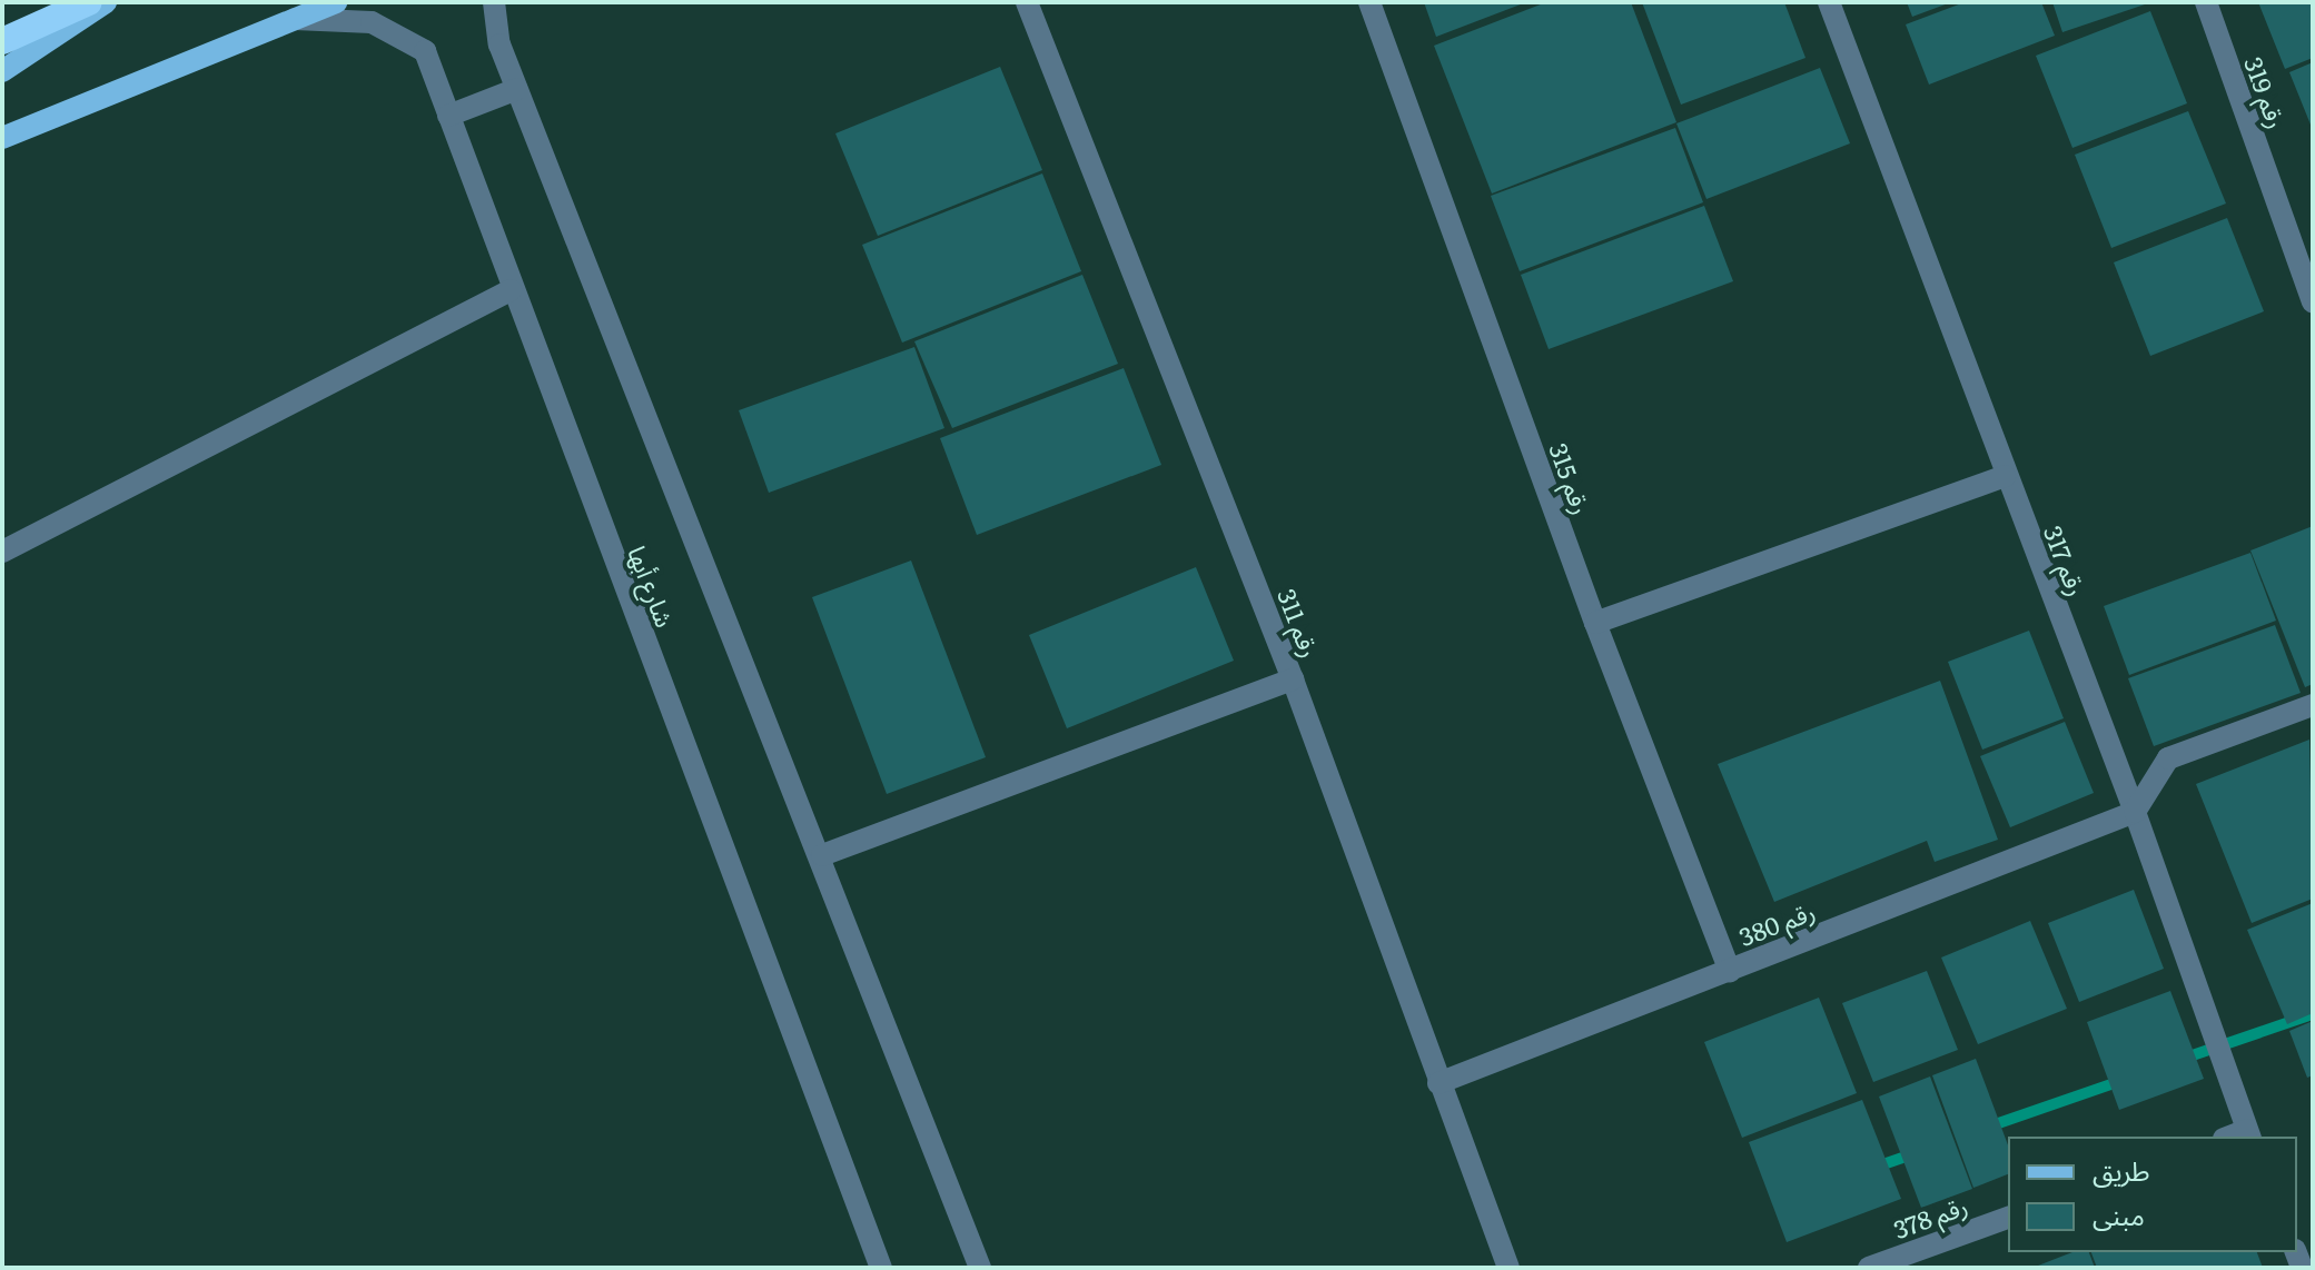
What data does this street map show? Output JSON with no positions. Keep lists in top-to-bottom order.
{
  "streets": {
    "street": [
      "رقم 319",
      "رقم 315",
      "رقم 317",
      "شارع أبها",
      "رقم 311",
      "رقم 380",
      "رقم 378"
    ]
  },
  "crossings": [
    ["رقم 315", "رقم 380"],
    ["رقم 317", "رقم 380"],
    ["رقم 311", "رقم 380"]
  ],
  "legend": ["طريق", "مبنى"]
}
